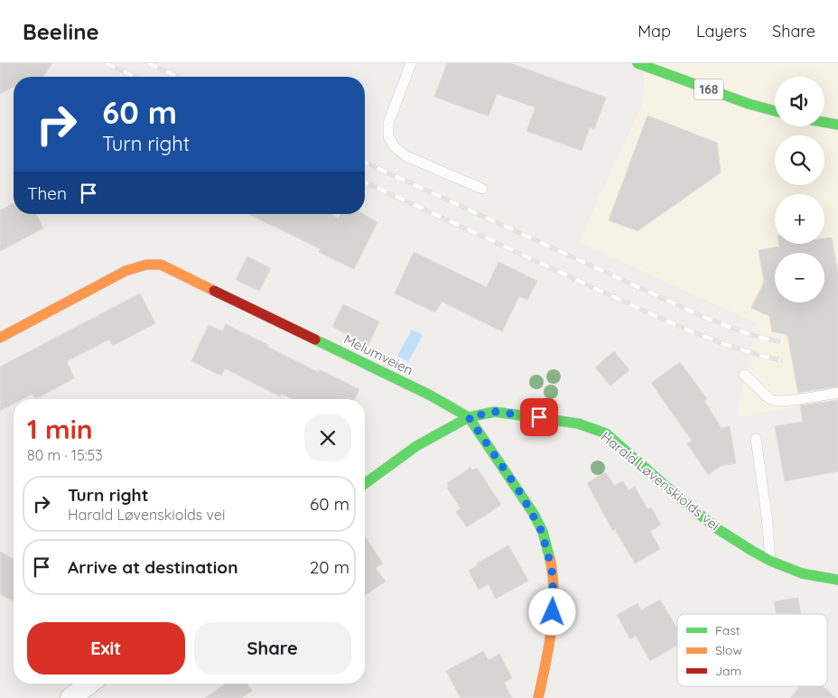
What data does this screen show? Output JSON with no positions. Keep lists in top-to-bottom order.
{
  "streets": {
    "street": ["168", "Melumveien", "Harald Løvenskiolds vei"]
  },
  "crossings": [
    ["Melumveien", "Harald Løvenskiolds vei"]
  ],
  "legend": ["Fast", "Slow", "Jam"],
  "page": {
    "header": "Beeline",
    "nav": ["Map", "Layers", "Share"],
    "map_buttons": ["+", "−"],
    "turn": ["60 m", "Turn right"],
    "then": "Then",
    "heading": ["1 min", "80 m · 15:53"],
    "list": [
      {
        "name": "Turn right",
        "note": "Harald Løvenskiolds vei",
        "value": "60 m"
      },
      {
        "name": "Arrive at destination",
        "value": "20 m"
      }
    ],
    "buttons": ["Exit", "Share"]
  }
}
